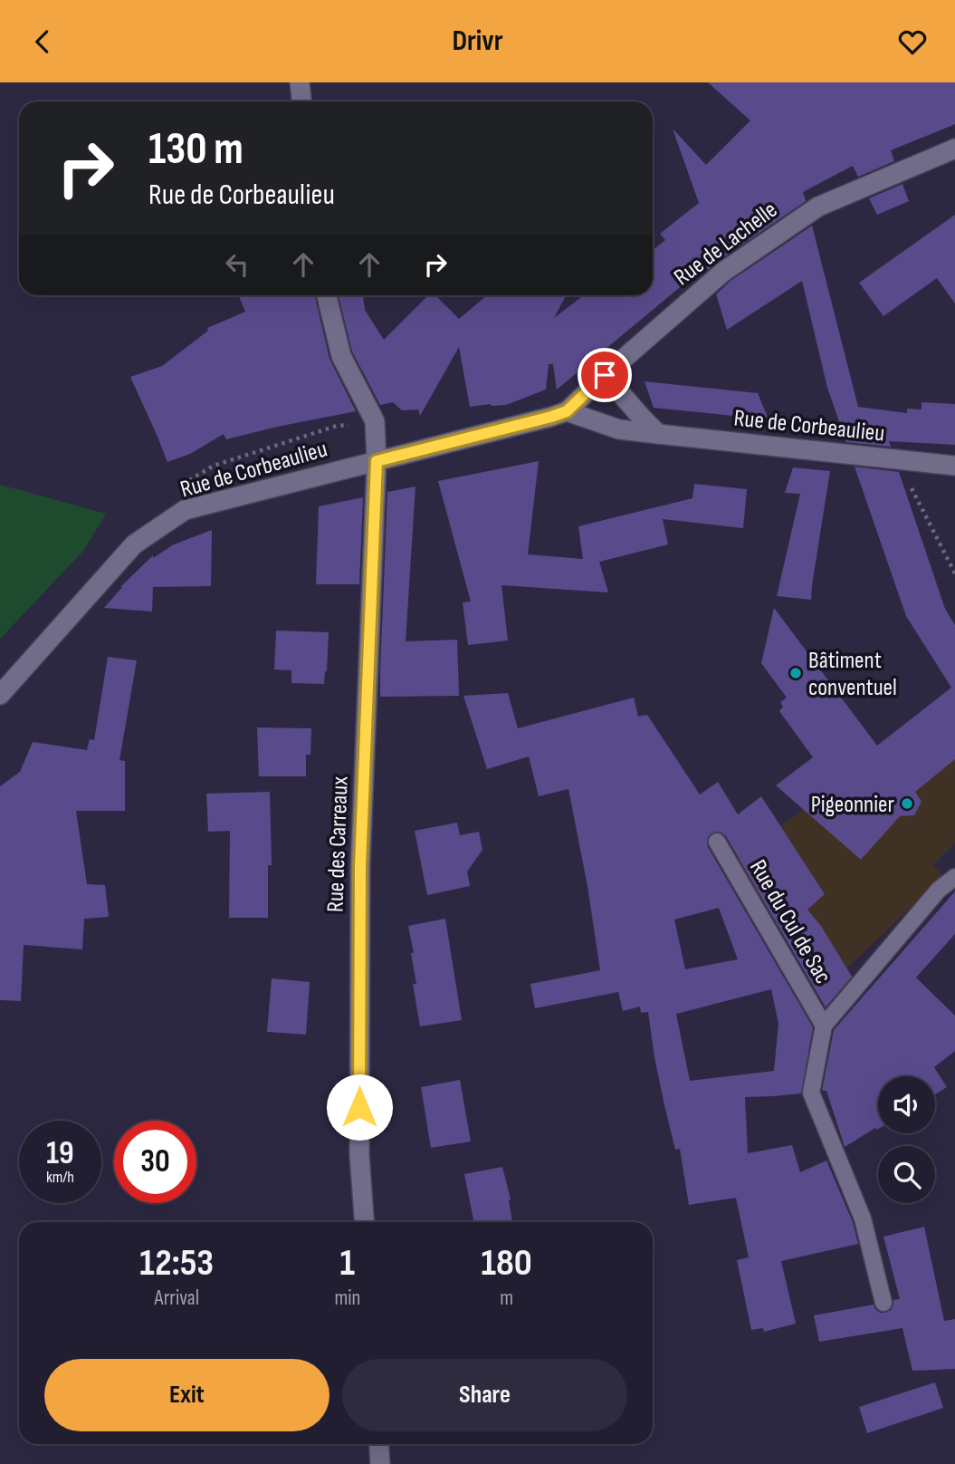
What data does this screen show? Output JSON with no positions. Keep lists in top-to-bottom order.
{
  "streets": {
    "street": ["Rue de Lachelle", "Rue de Corbeaulieu", "Rue des Carreaux"],
    "lane": ["Rue du Cul de Sac"]
  },
  "crossings": [
    ["Rue de Lachelle", "Rue de Corbeaulieu"],
    ["Rue de Corbeaulieu", "Rue des Carreaux"]
  ],
  "places": ["Bâtiment conventuel", "Pigeonnier"],
  "page": {
    "header": "Drivr",
    "turn": ["130 m", "Rue de Corbeaulieu"],
    "speed": "19 km/h",
    "limit": "30",
    "eta": [
      "12:53",
      "Arrival",
      "1",
      "min",
      "180",
      "m"
    ],
    "buttons": ["Exit", "Share"]
  }
}
